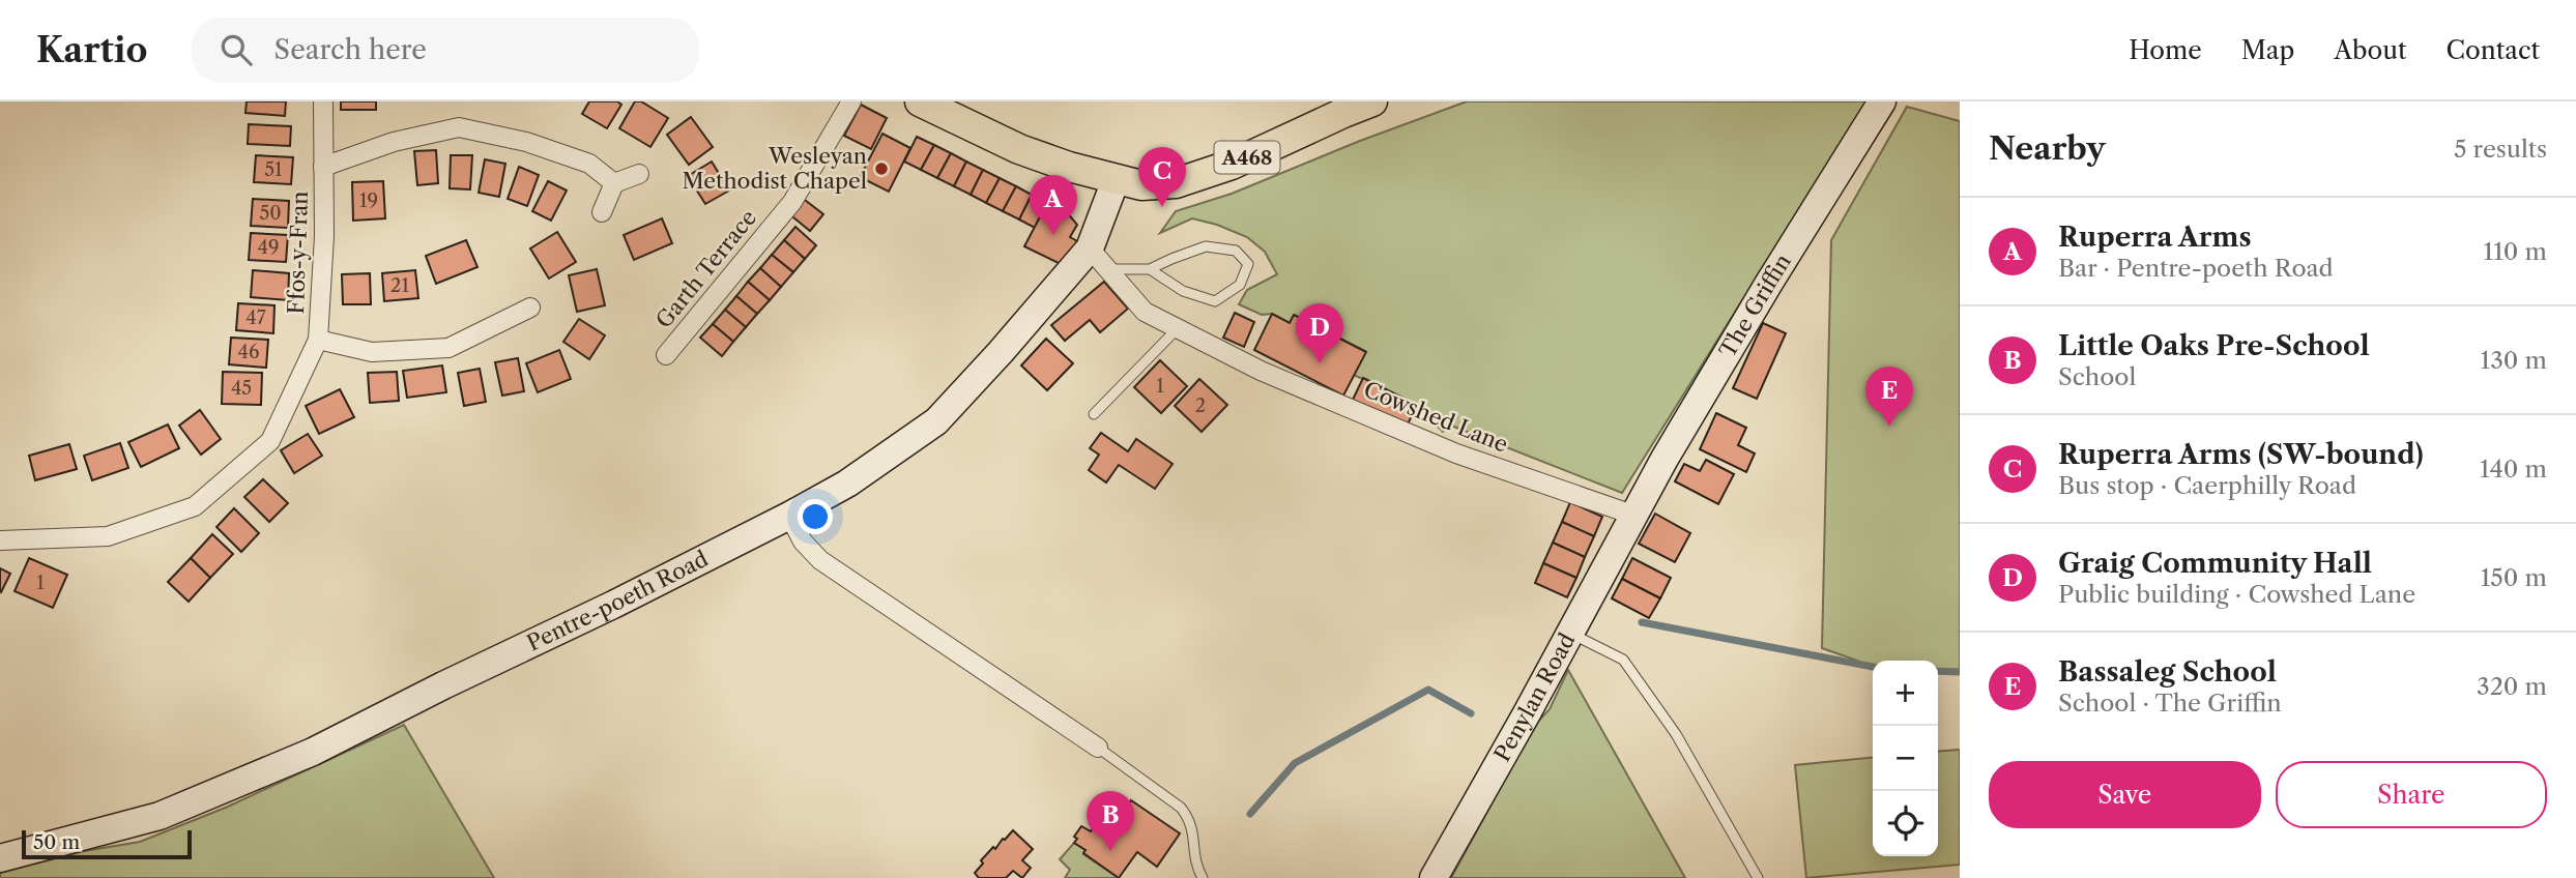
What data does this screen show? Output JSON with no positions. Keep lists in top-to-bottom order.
{
  "streets": {
    "main road": ["A468"],
    "street": [
      "Ffos-y-Fran",
      "Garth Terrace",
      "The Griffin",
      "Cowshed Lane",
      "Pentre-poeth Road",
      "Penylan Road"
    ]
  },
  "crossings": [
    ["A468", "Pentre-poeth Road"],
    ["The Griffin", "Cowshed Lane"],
    ["The Griffin", "Penylan Road"],
    ["Cowshed Lane", "Pentre-poeth Road"],
    ["Cowshed Lane", "Penylan Road"]
  ],
  "places": ["Wesleyan Methodist Chapel"],
  "house_numbers": [
    "51",
    "19",
    "50",
    "49",
    "21",
    "47",
    "46",
    "1",
    "45",
    "2",
    "1"
  ],
  "scale_bar": "50 m",
  "page": {
    "header": "Kartio",
    "search": "Search here",
    "nav": [
      "Home",
      "Map",
      "About",
      "Contact"
    ],
    "heading": ["Nearby", "5 results"],
    "pins": [
      "C",
      "A",
      "D",
      "E",
      "B"
    ],
    "list": [
      {
        "mark": "A",
        "name": "Ruperra Arms",
        "note": "Bar · Pentre-poeth Road",
        "value": "110 m"
      },
      {
        "mark": "B",
        "name": "Little Oaks Pre-School",
        "note": "School",
        "value": "130 m"
      },
      {
        "mark": "C",
        "name": "Ruperra Arms (SW-bound)",
        "note": "Bus stop · Caerphilly Road",
        "value": "140 m"
      },
      {
        "mark": "D",
        "name": "Graig Community Hall",
        "note": "Public building · Cowshed Lane",
        "value": "150 m"
      },
      {
        "mark": "E",
        "name": "Bassaleg School",
        "note": "School · The Griffin",
        "value": "320 m"
      }
    ],
    "map_buttons": ["+", "−"],
    "buttons": ["Save", "Share"],
    "scale": "50 m"
  }
}
